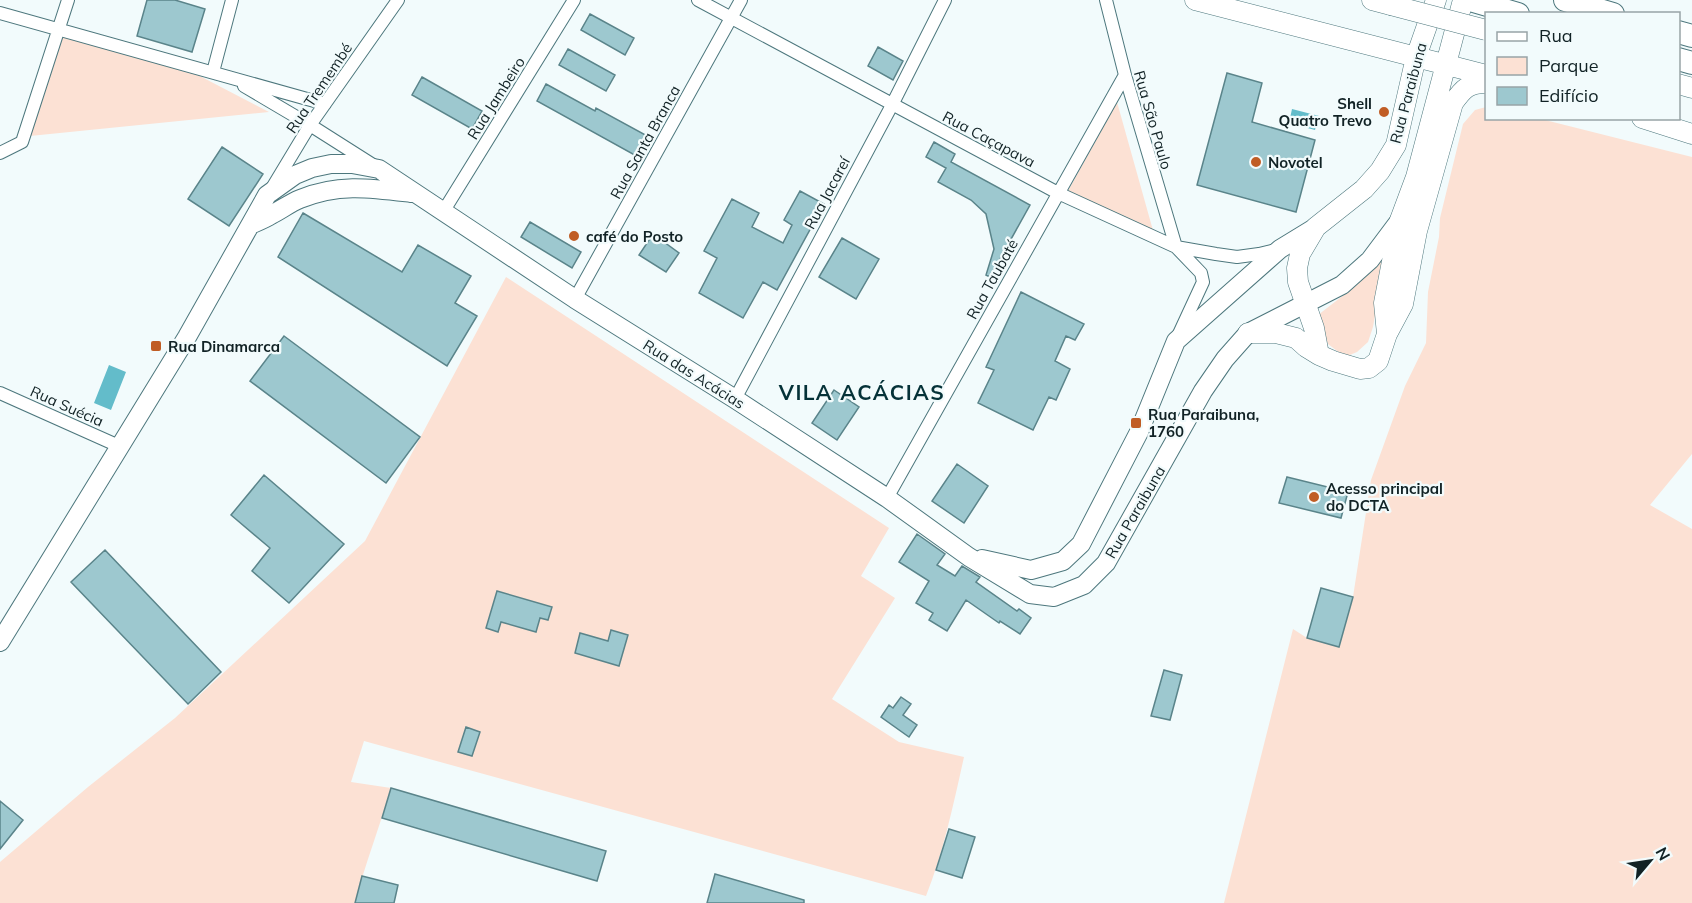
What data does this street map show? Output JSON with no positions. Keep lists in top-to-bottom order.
{
  "streets": {
    "main road": ["Rua Paraibuna", "Rua das Acácias"],
    "street": [
      "Rua Tremembé",
      "Rua Jambeiro",
      "Rua São Paulo",
      "Rua Caçapava",
      "Rua Santa Branca",
      "Rua Jacareí",
      "Rua Taubaté",
      "Rua Suécia"
    ]
  },
  "crossings": [
    ["Rua Tremembé", "Rua das Acácias"],
    ["Rua Paraibuna", "Rua São Paulo"],
    ["Rua Paraibuna", "Rua Caçapava"],
    ["Rua Paraibuna", "Rua das Acácias"],
    ["Rua Jambeiro", "Rua das Acácias"],
    ["Rua São Paulo", "Rua Caçapava"],
    ["Rua São Paulo", "Rua Taubaté"],
    ["Rua Caçapava", "Rua Santa Branca"],
    ["Rua Caçapava", "Rua Jacareí"],
    ["Rua Caçapava", "Rua Taubaté"],
    ["Rua Santa Branca", "Rua das Acácias"],
    ["Rua Jacareí", "Rua das Acácias"],
    ["Rua Taubaté", "Rua das Acácias"]
  ],
  "districts": ["VILA ACÁCIAS"],
  "places": {
    "other": [
      "Shell Quatro Trevo",
      "Novotel",
      "café do Posto",
      "Acesso principal do DCTA"
    ],
    "transit": ["Rua Dinamarca", "Rua Paraibuna, 1760"]
  },
  "legend": ["Rua", "Parque", "Edifício"],
  "north": "top right"
}
